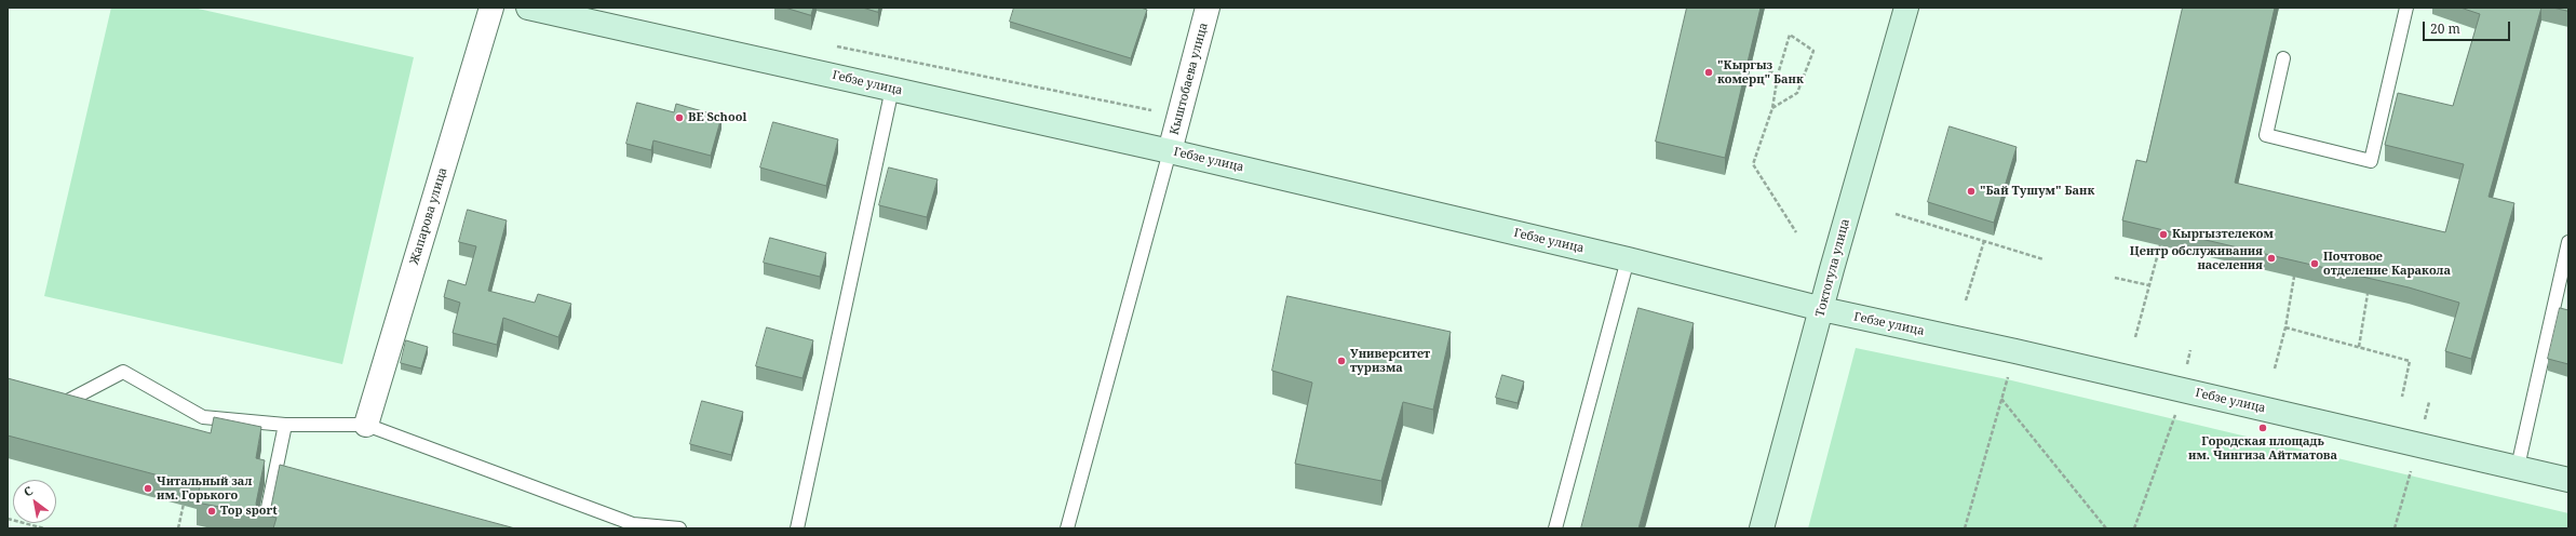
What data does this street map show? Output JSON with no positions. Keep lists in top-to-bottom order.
{
  "streets": {
    "main road": ["Гебзе улица", "Токтогула улица"],
    "street": ["Кыштобаева улица", "Жапарова улица"]
  },
  "crossings": [
    ["Кыштобаева улица", "Гебзе улица"],
    ["Гебзе улица", "Токтогула улица"]
  ],
  "places": [
    "\"Кыргыз комерц\" Банк",
    "BE School",
    "\"Бай Тушум\" Банк",
    "Кыргызтелеком",
    "Центр обслуживания населения",
    "Почтовое отделение Каракола",
    "Университет туризма",
    "Городская площадь им. Чингиза Айтматова",
    "Читальный зал им. Горького",
    "Top sport"
  ],
  "scale_bar": "20 m",
  "north": "top left"
}
